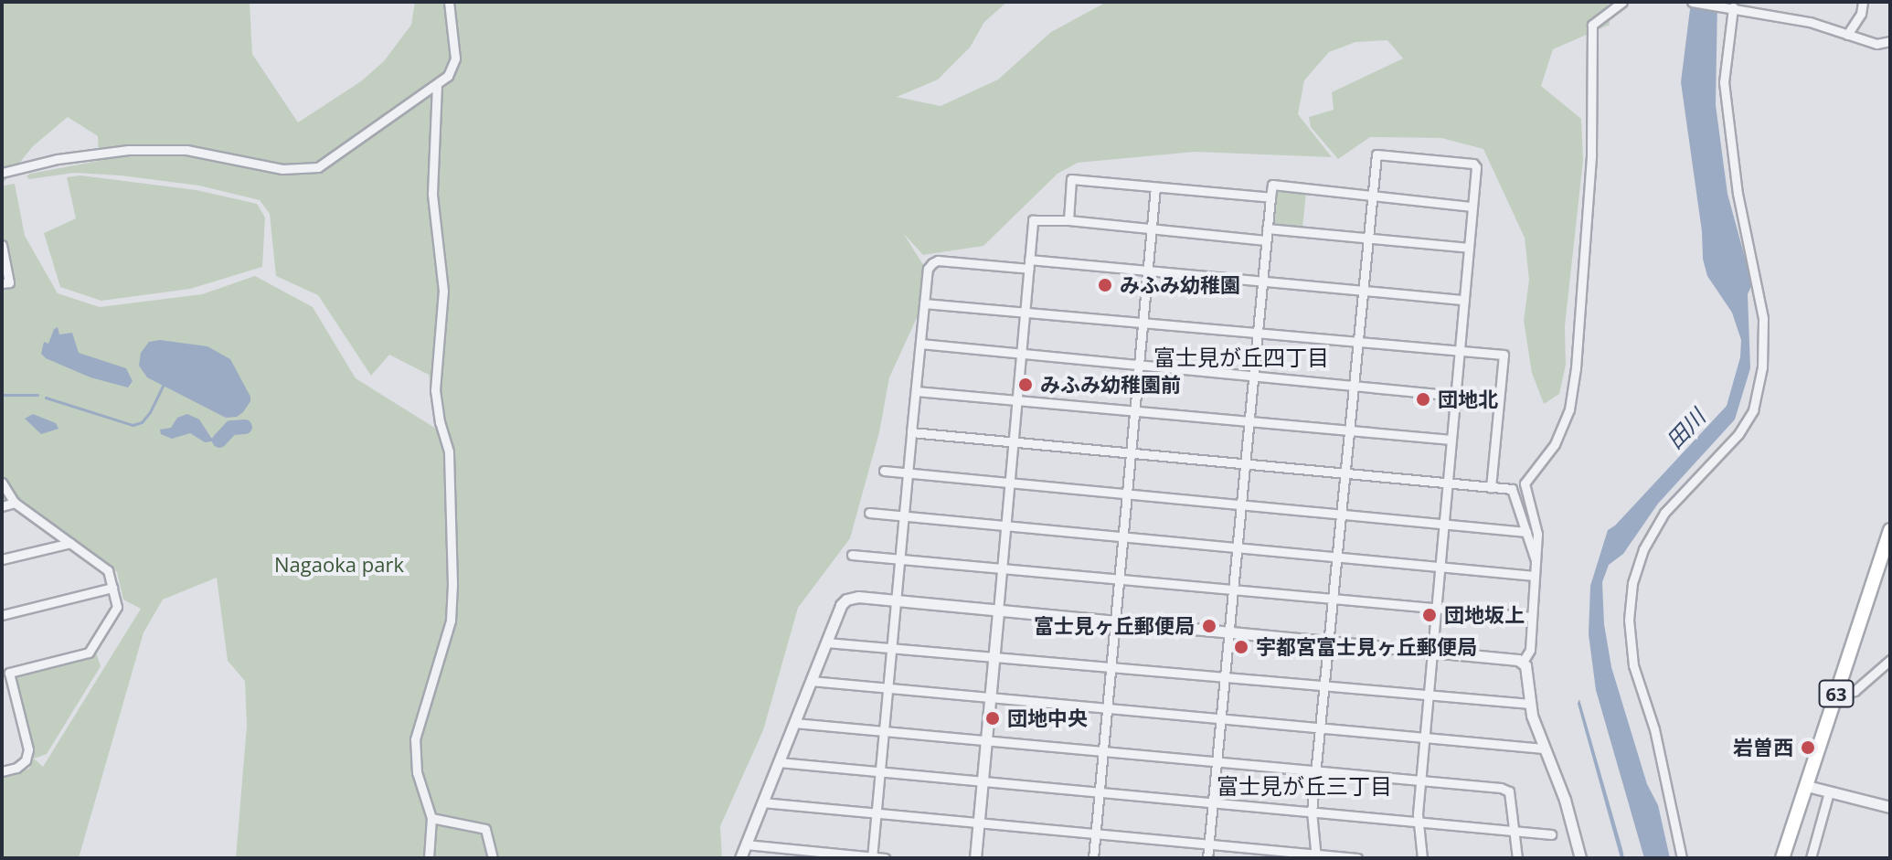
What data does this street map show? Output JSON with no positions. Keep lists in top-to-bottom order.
{
  "streets": {
    "main road": ["63"]
  },
  "districts": ["富士見が丘四丁目", "富士見が丘三丁目"],
  "water": ["田川"],
  "parks": ["Nagaoka park"],
  "places": [
    "みふみ幼稚園",
    "みふみ幼稚園前",
    "団地北",
    "団地坂上",
    "富士見ヶ丘郵便局",
    "宇都宮富士見ヶ丘郵便局",
    "団地中央",
    "岩曽西"
  ]
}
